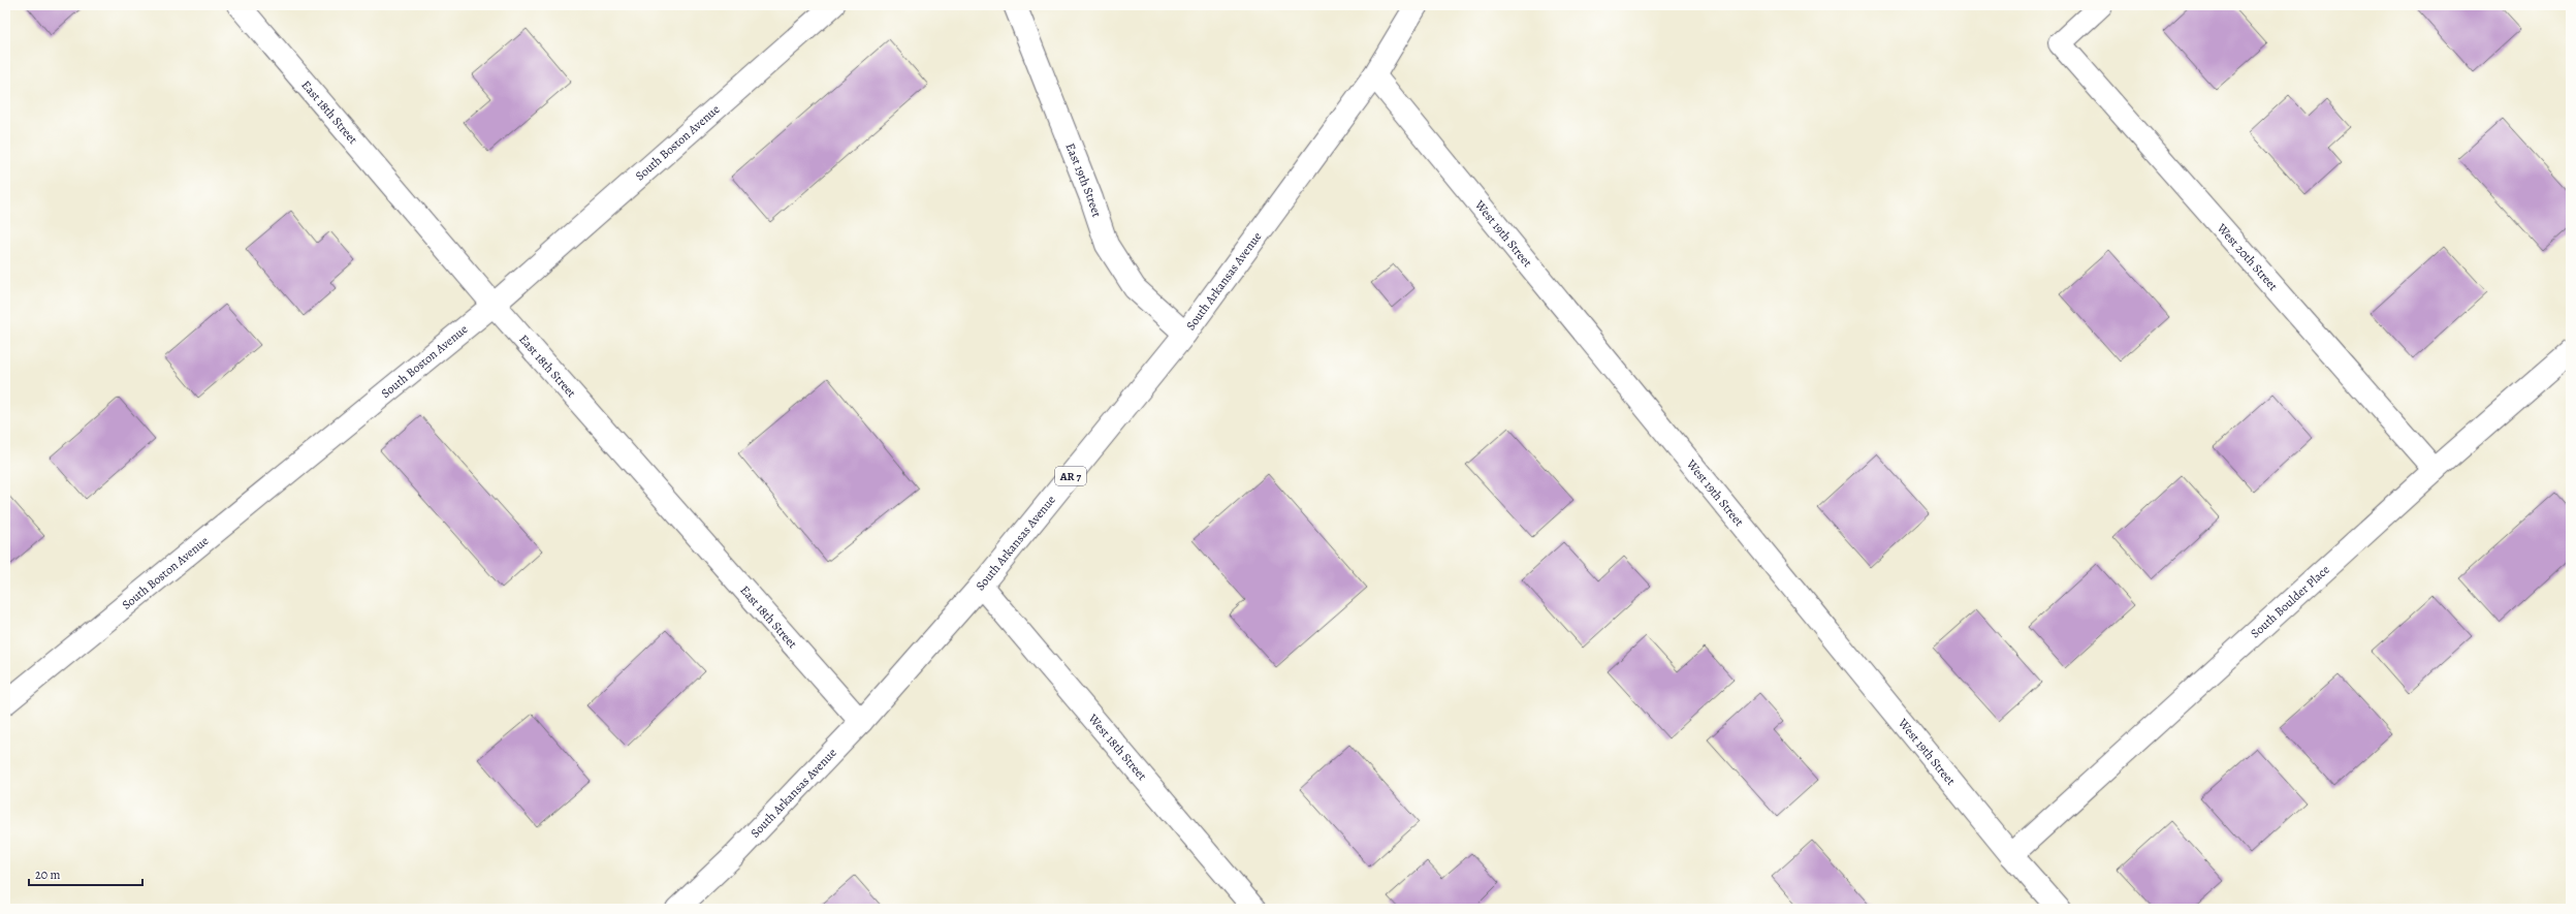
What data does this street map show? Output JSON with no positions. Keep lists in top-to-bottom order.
{
  "streets": {
    "main road": [
      "East 18th Street",
      "South Boston Avenue",
      "East 19th Street",
      "West 19th Street",
      "West 20th Street",
      "South Arkansas Avenue",
      "AR 7",
      "South Boulder Place",
      "West 18th Street"
    ]
  },
  "crossings": [
    ["East 18th Street", "South Boston Avenue"],
    ["East 18th Street", "South Arkansas Avenue"],
    ["East 19th Street", "South Arkansas Avenue"],
    ["West 19th Street", "South Arkansas Avenue"],
    ["West 19th Street", "South Boulder Place"],
    ["West 20th Street", "South Boulder Place"],
    ["South Arkansas Avenue", "West 18th Street"]
  ],
  "scale_bar": "20 m"
}
